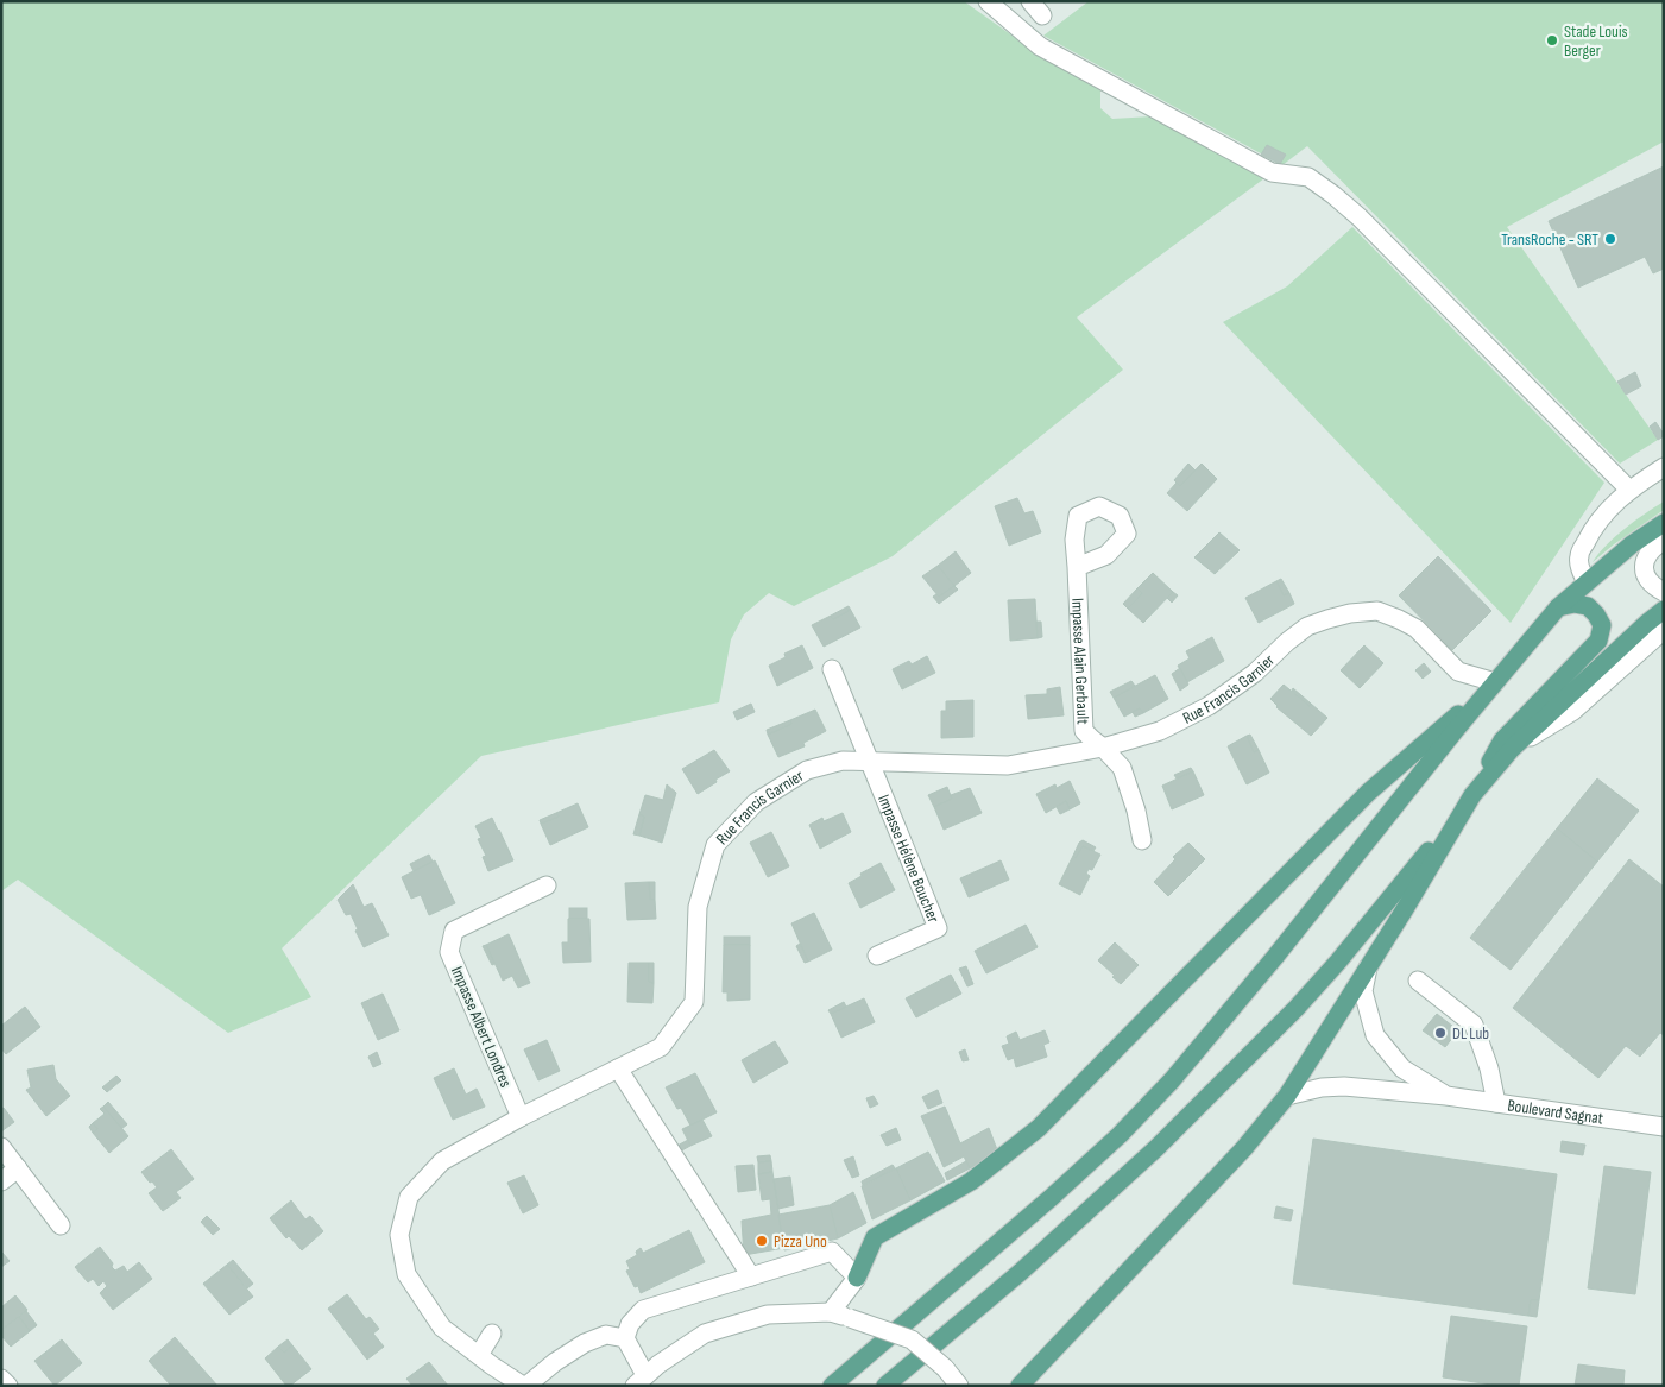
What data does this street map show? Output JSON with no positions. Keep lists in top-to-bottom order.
{
  "streets": {
    "street": [
      "Impasse Alain Gerbault",
      "Rue Francis Garnier",
      "Impasse Hélène Boucher",
      "Impasse Albert Londres",
      "Boulevard Sagnat"
    ]
  },
  "crossings": [
    ["Impasse Alain Gerbault", "Rue Francis Garnier"],
    ["Rue Francis Garnier", "Impasse Hélène Boucher"],
    ["Rue Francis Garnier", "Impasse Albert Londres"]
  ],
  "places": [
    "Stade Louis Berger",
    "TransRoche - SRT",
    "DL Lub",
    "Pizza Uno"
  ]
}
